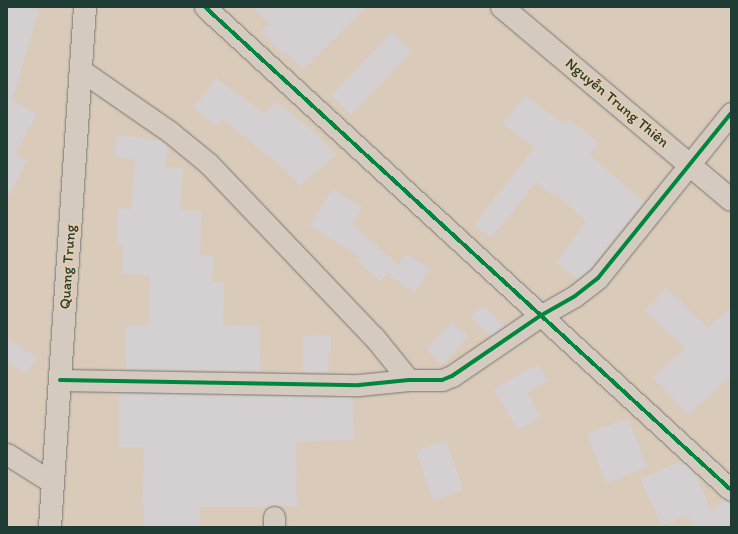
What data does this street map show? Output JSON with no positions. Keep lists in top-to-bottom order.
{
  "streets": {
    "main road": ["Nguyễn Trung Thiên", "Quang Trung"]
  }
}
